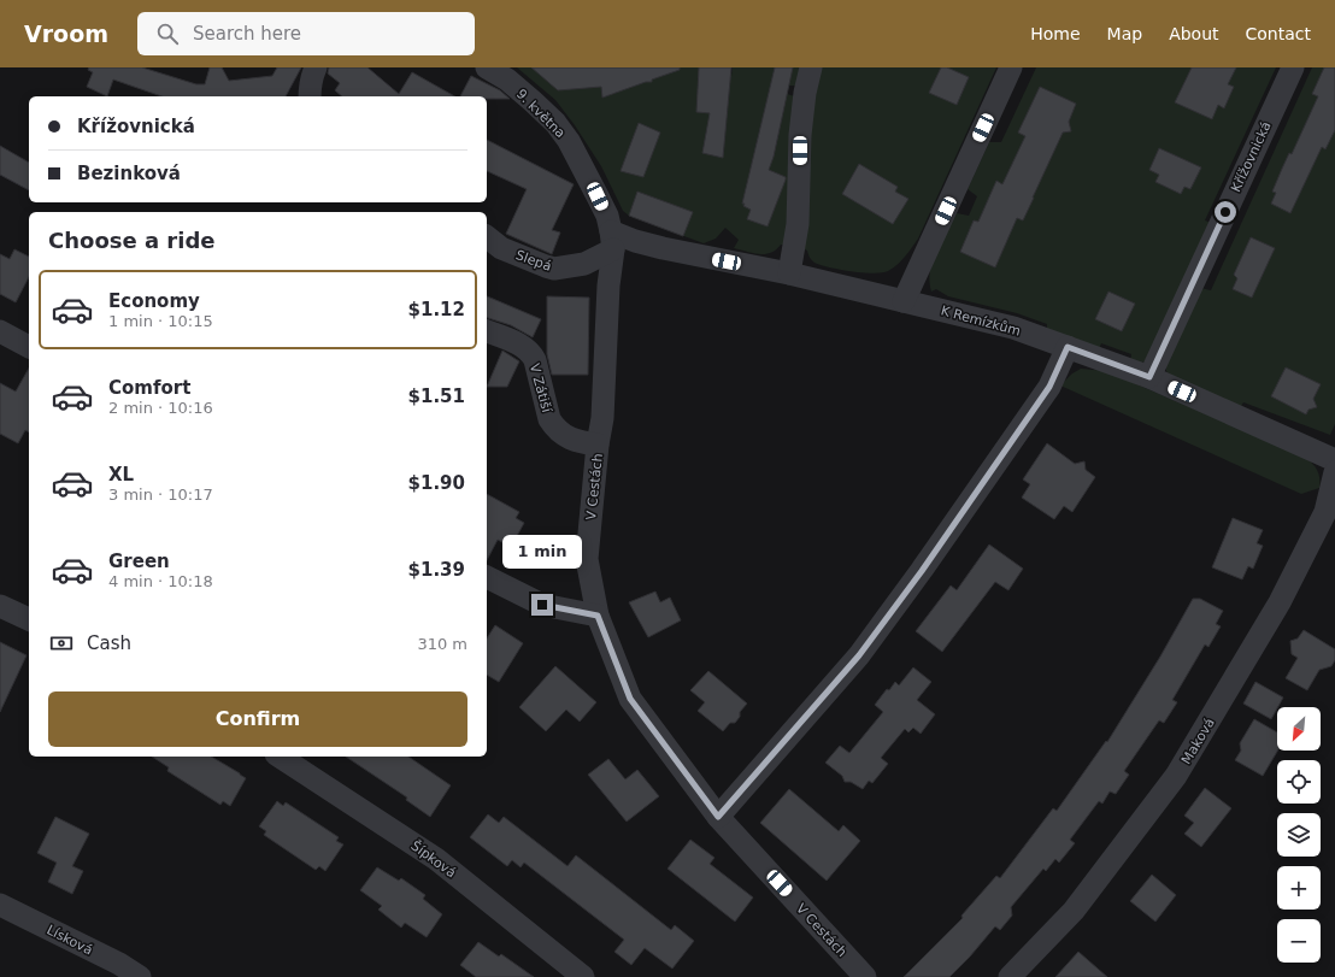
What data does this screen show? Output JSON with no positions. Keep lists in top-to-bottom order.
{
  "streets": {
    "street": [
      "9. května",
      "Křížovnická",
      "Slepá",
      "K Remízkům",
      "V Zátiší",
      "V Cestách",
      "Maková",
      "Šípková",
      "Lísková"
    ]
  },
  "crossings": [
    ["9. května", "Slepá"],
    ["9. května", "K Remízkům"],
    ["9. května", "V Cestách"],
    ["Křížovnická", "K Remízkům"],
    ["Slepá", "K Remízkům"],
    ["Slepá", "V Cestách"],
    ["K Remízkům", "V Cestách"],
    ["V Zátiší", "V Cestách"]
  ],
  "north": "bottom left",
  "page": {
    "header": "Vroom",
    "search": "Search here",
    "nav": [
      "Home",
      "Map",
      "About",
      "Contact"
    ],
    "banner": ["Křížovnická", "Bezinková"],
    "heading": "Choose a ride",
    "list": [
      {
        "name": "Economy",
        "note": "1 min · 10:15",
        "value": "$1.12"
      },
      {
        "name": "Comfort",
        "note": "2 min · 10:16",
        "value": "$1.51"
      },
      {
        "name": "XL",
        "note": "3 min · 10:17",
        "value": "$1.90"
      },
      {
        "name": "Green",
        "note": "4 min · 10:18",
        "value": "$1.39"
      }
    ],
    "bubble": "1 min",
    "pay": ["Cash", "310 m"],
    "buttons": "Confirm",
    "map_buttons": ["+", "−"]
  }
}
